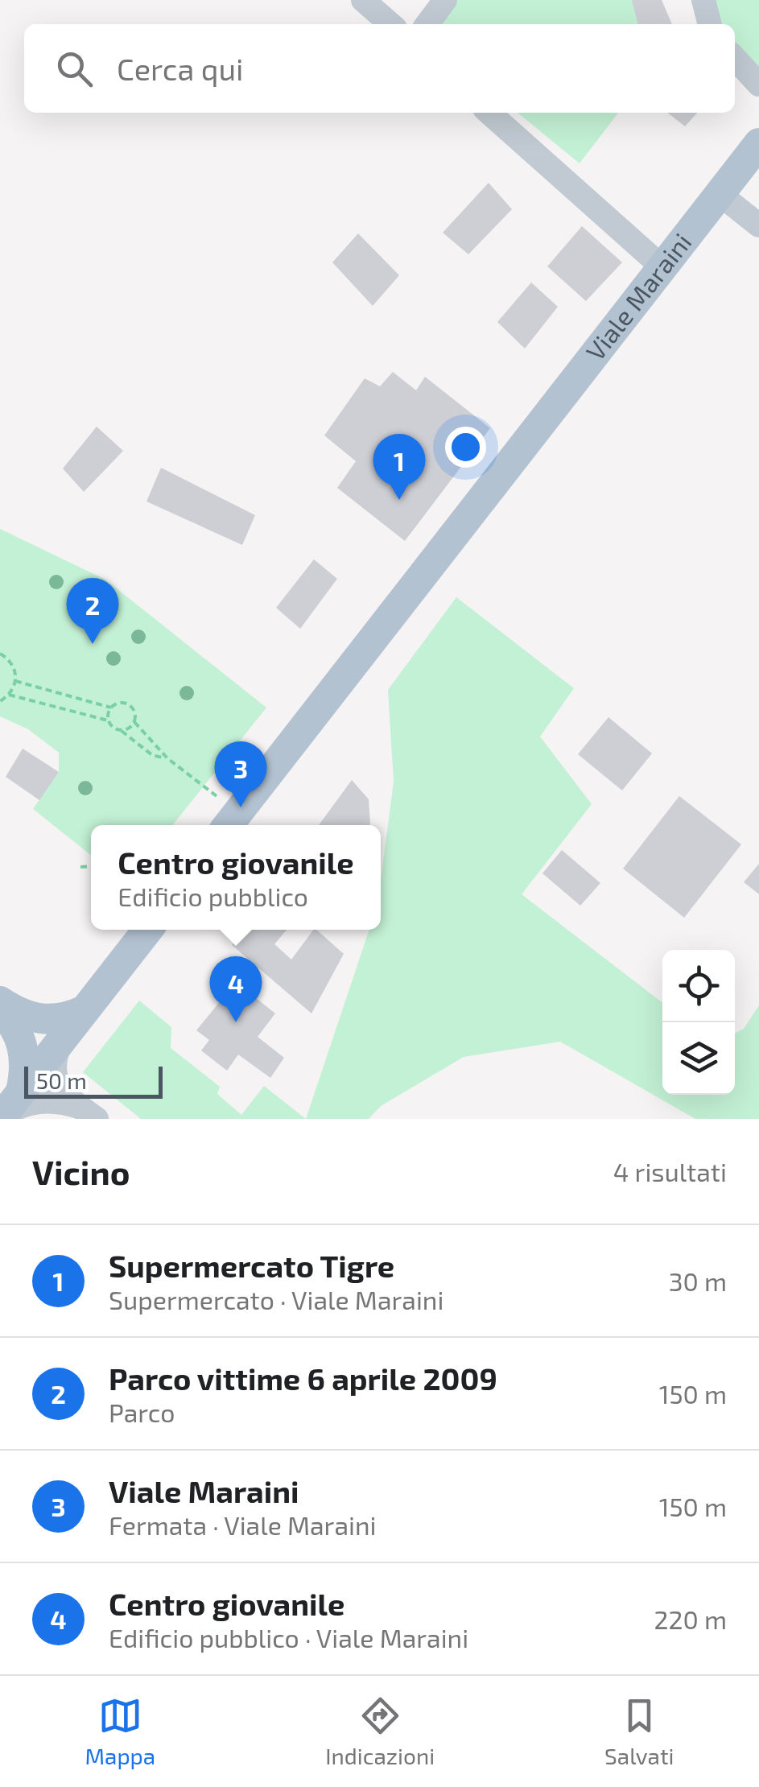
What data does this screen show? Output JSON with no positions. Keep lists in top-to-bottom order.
{
  "streets": {
    "main road": ["Viale Maraini"]
  },
  "scale_bar": "50 m",
  "page": {
    "search": "Cerca qui",
    "pins": [
      "1",
      "2",
      "3",
      "4"
    ],
    "popup": ["Centro giovanile", "Edificio pubblico"],
    "scale": "50 m",
    "heading": ["Vicino", "4 risultati"],
    "list": [
      {
        "mark": "1",
        "name": "Supermercato Tigre",
        "note": "Supermercato · Viale Maraini",
        "value": "30 m"
      },
      {
        "mark": "2",
        "name": "Parco vittime 6 aprile 2009",
        "note": "Parco",
        "value": "150 m"
      },
      {
        "mark": "3",
        "name": "Viale Maraini",
        "note": "Fermata · Viale Maraini",
        "value": "150 m"
      },
      {
        "mark": "4",
        "name": "Centro giovanile",
        "note": "Edificio pubblico · Viale Maraini",
        "value": "220 m"
      }
    ],
    "nav": ["Mappa", "Indicazioni", "Salvati"]
  }
}
